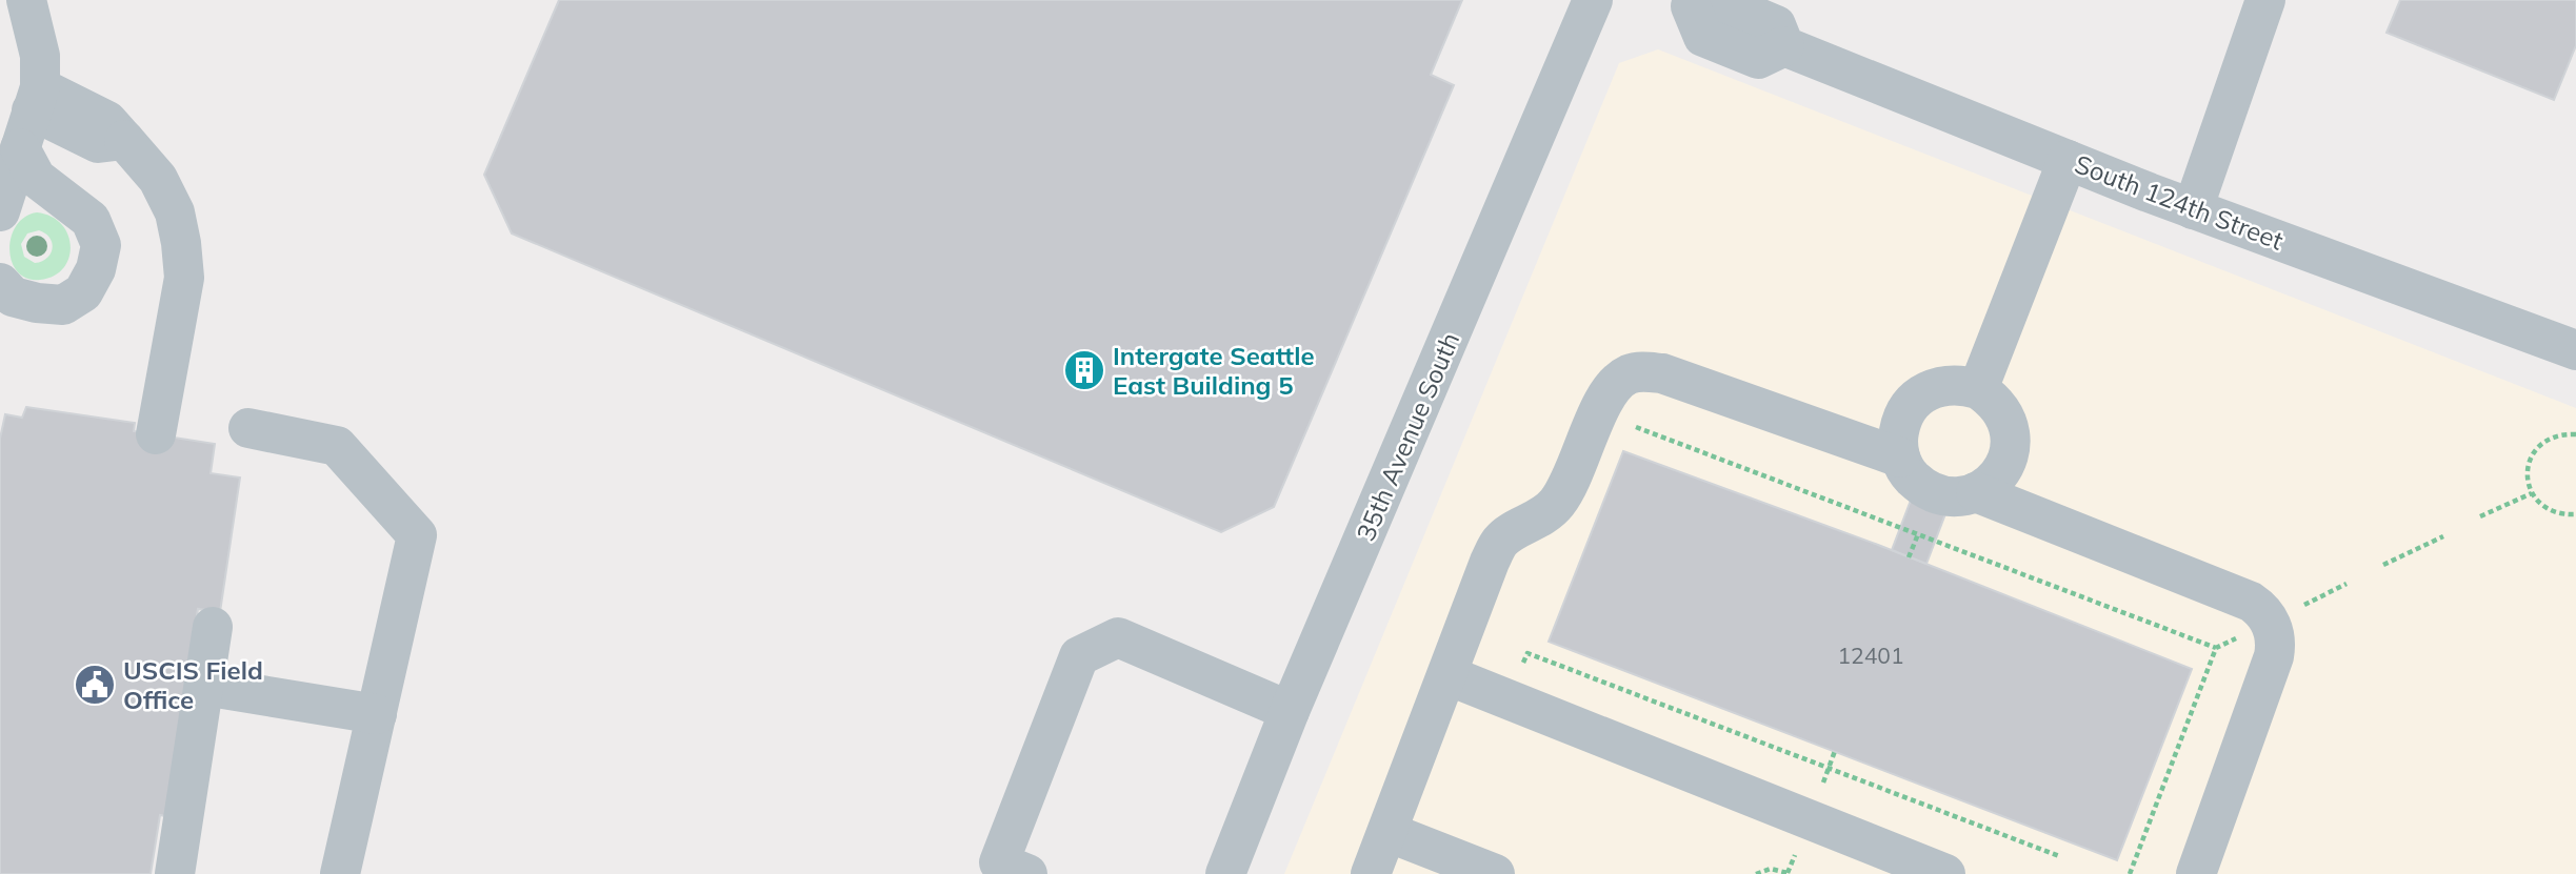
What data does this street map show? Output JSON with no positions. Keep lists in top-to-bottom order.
{
  "streets": {
    "street": ["South 124th Street", "35th Avenue South"]
  },
  "places": {
    "building": ["Intergate Seattle East Building 5"],
    "public building": ["USCIS Field Office"]
  },
  "house_numbers": ["12401"]
}
